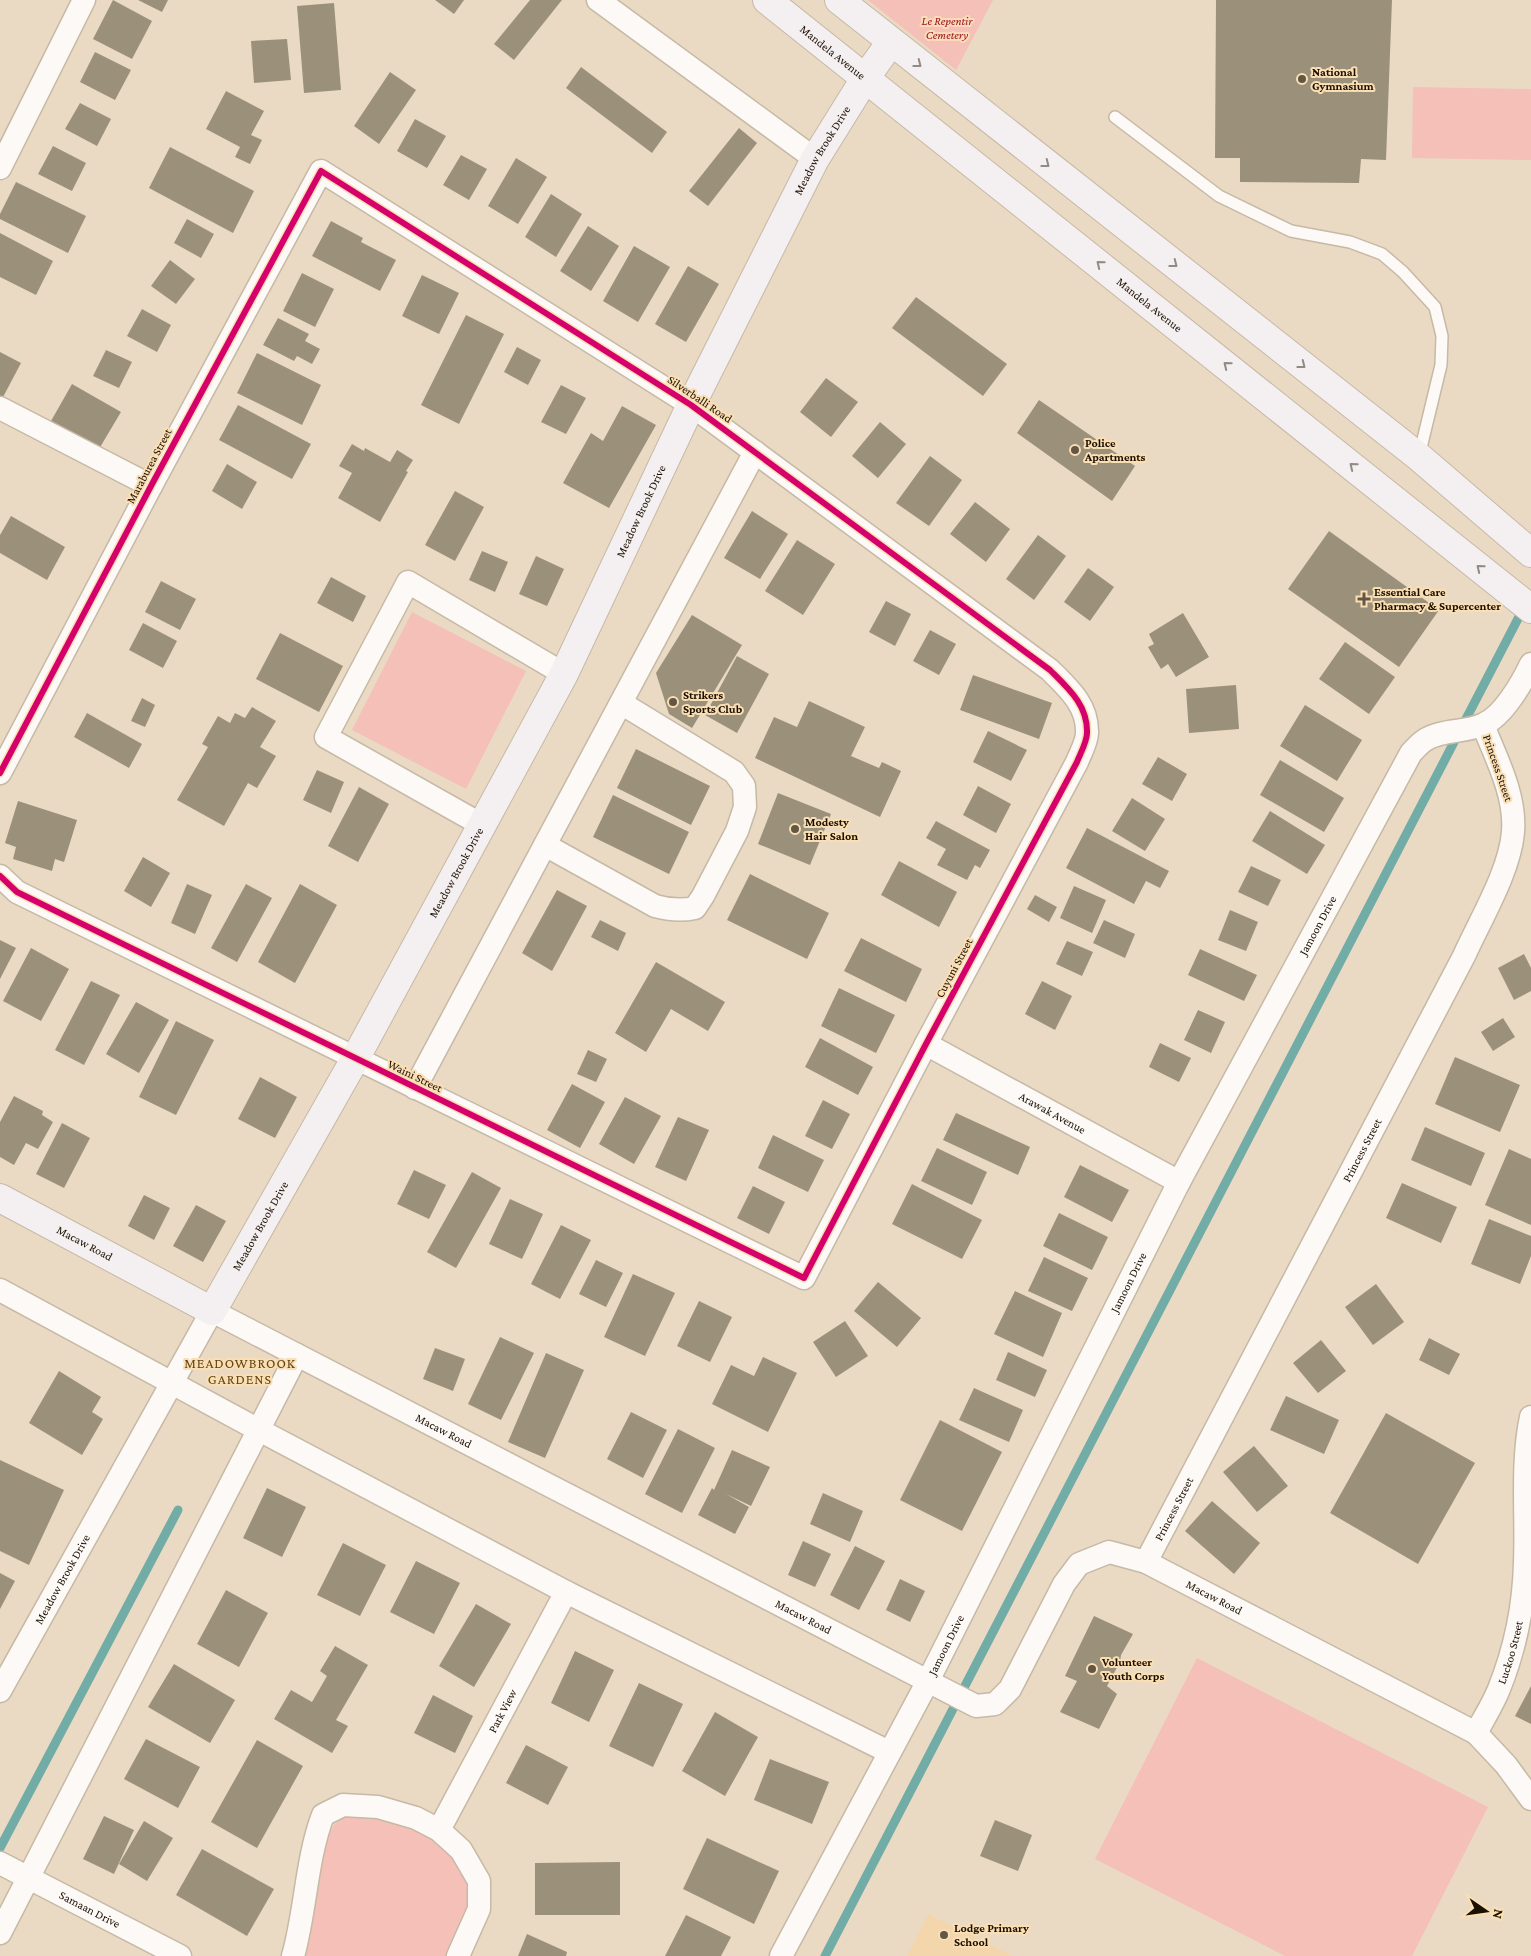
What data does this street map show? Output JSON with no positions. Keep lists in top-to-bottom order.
{
  "streets": {
    "main road": ["Mandela Avenue", "Meadow Brook Drive", "Macaw Road"],
    "street": [
      "Silverballi Road",
      "Maraburea Street",
      "Princess Street",
      "Jamoon Drive",
      "Cuyuni Street",
      "Waini Street",
      "Arawak Avenue",
      "Luckoo Street",
      "Park View",
      "Samaan Drive"
    ]
  },
  "crossings": [
    ["Mandela Avenue", "Meadow Brook Drive"],
    ["Meadow Brook Drive", "Silverballi Road"],
    ["Meadow Brook Drive", "Waini Street"],
    ["Meadow Brook Drive", "Macaw Road"],
    ["Silverballi Road", "Maraburea Street"],
    ["Silverballi Road", "Cuyuni Street"],
    ["Princess Street", "Jamoon Drive"],
    ["Princess Street", "Macaw Road"],
    ["Jamoon Drive", "Arawak Avenue"],
    ["Jamoon Drive", "Macaw Road"],
    ["Cuyuni Street", "Waini Street"],
    ["Cuyuni Street", "Arawak Avenue"],
    ["Macaw Road", "Luckoo Street"]
  ],
  "districts": ["MEADOWBROOK GARDENS"],
  "parks": ["Le Repentir Cemetery"],
  "places": {
    "other": [
      "National Gymnasium",
      "Police Apartments",
      "Strikers Sports Club",
      "Modesty Hair Salon",
      "Volunteer Youth Corps",
      "Lodge Primary School"
    ],
    "health": ["Essential Care Pharmacy & Supercenter"]
  },
  "north": "right"
}
